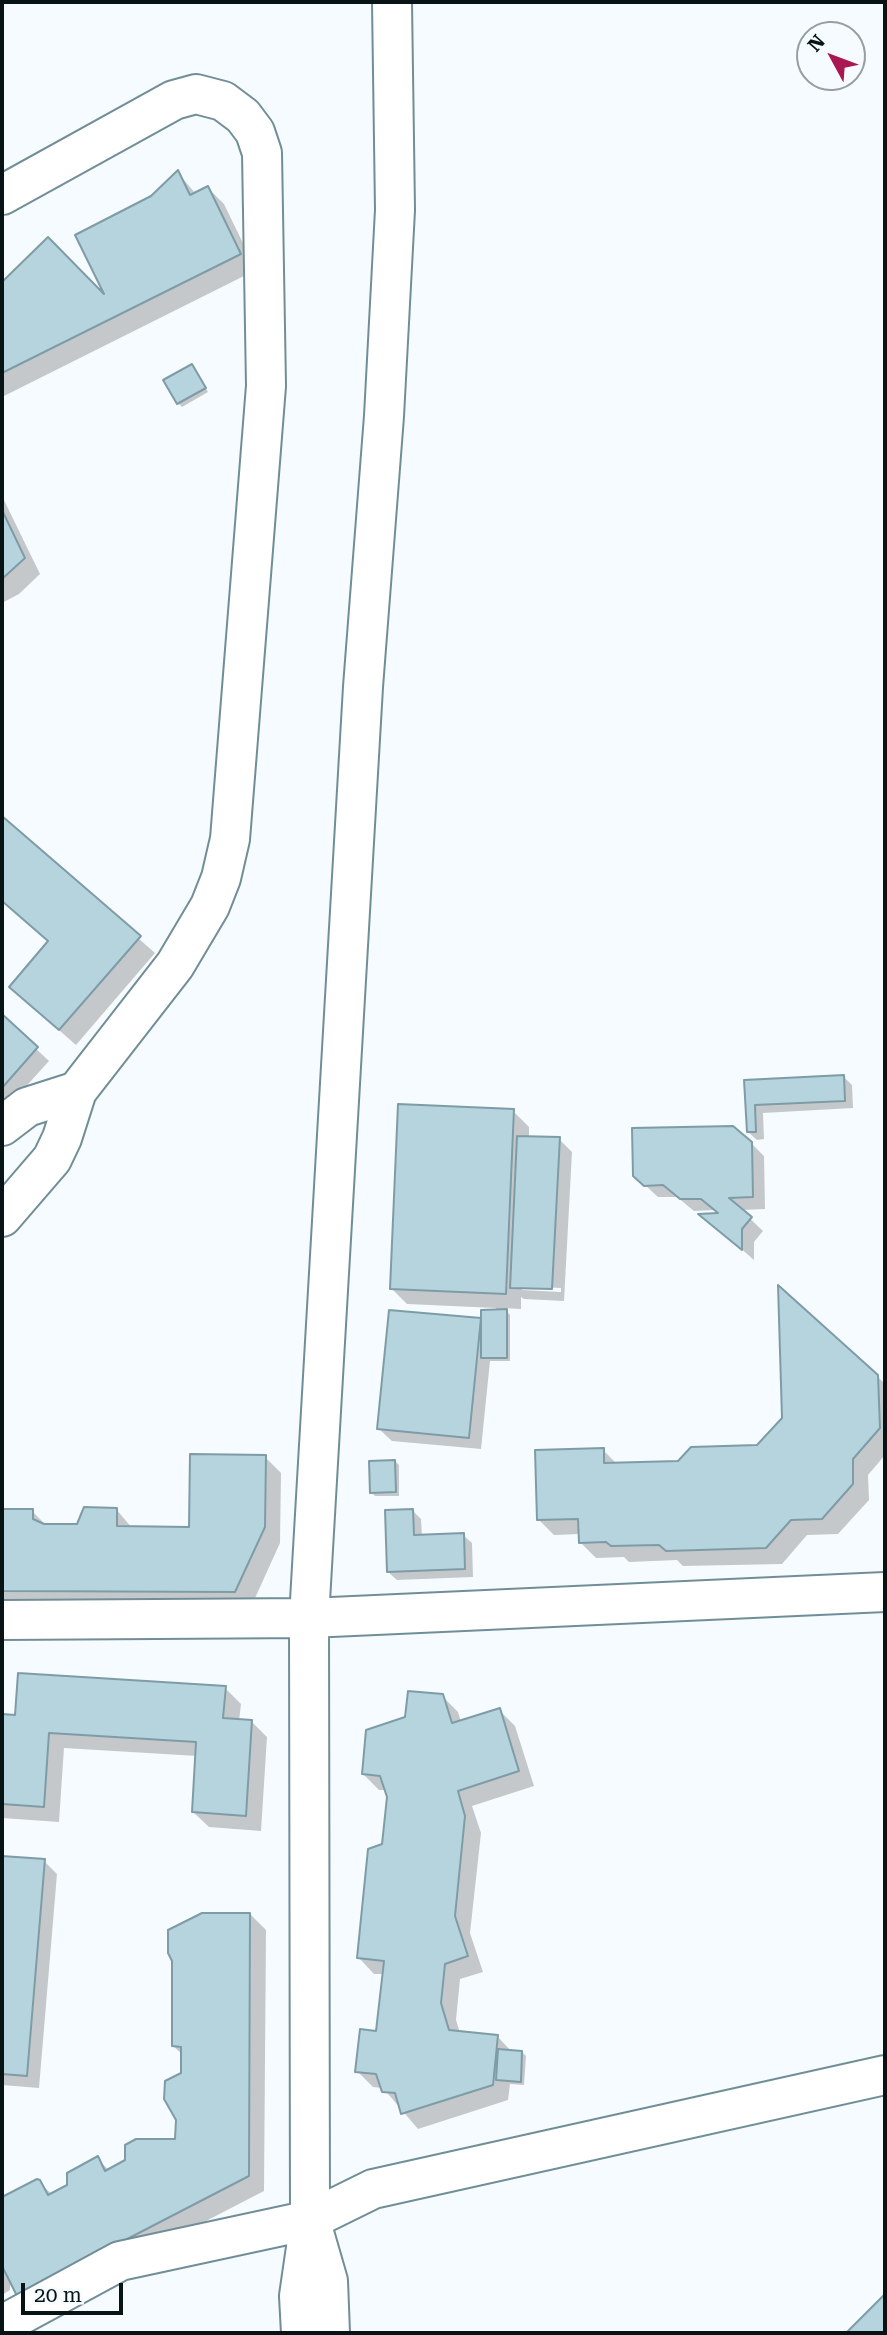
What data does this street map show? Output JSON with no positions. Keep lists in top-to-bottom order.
{
  "scale_bar": "20 m",
  "north": "top left"
}
